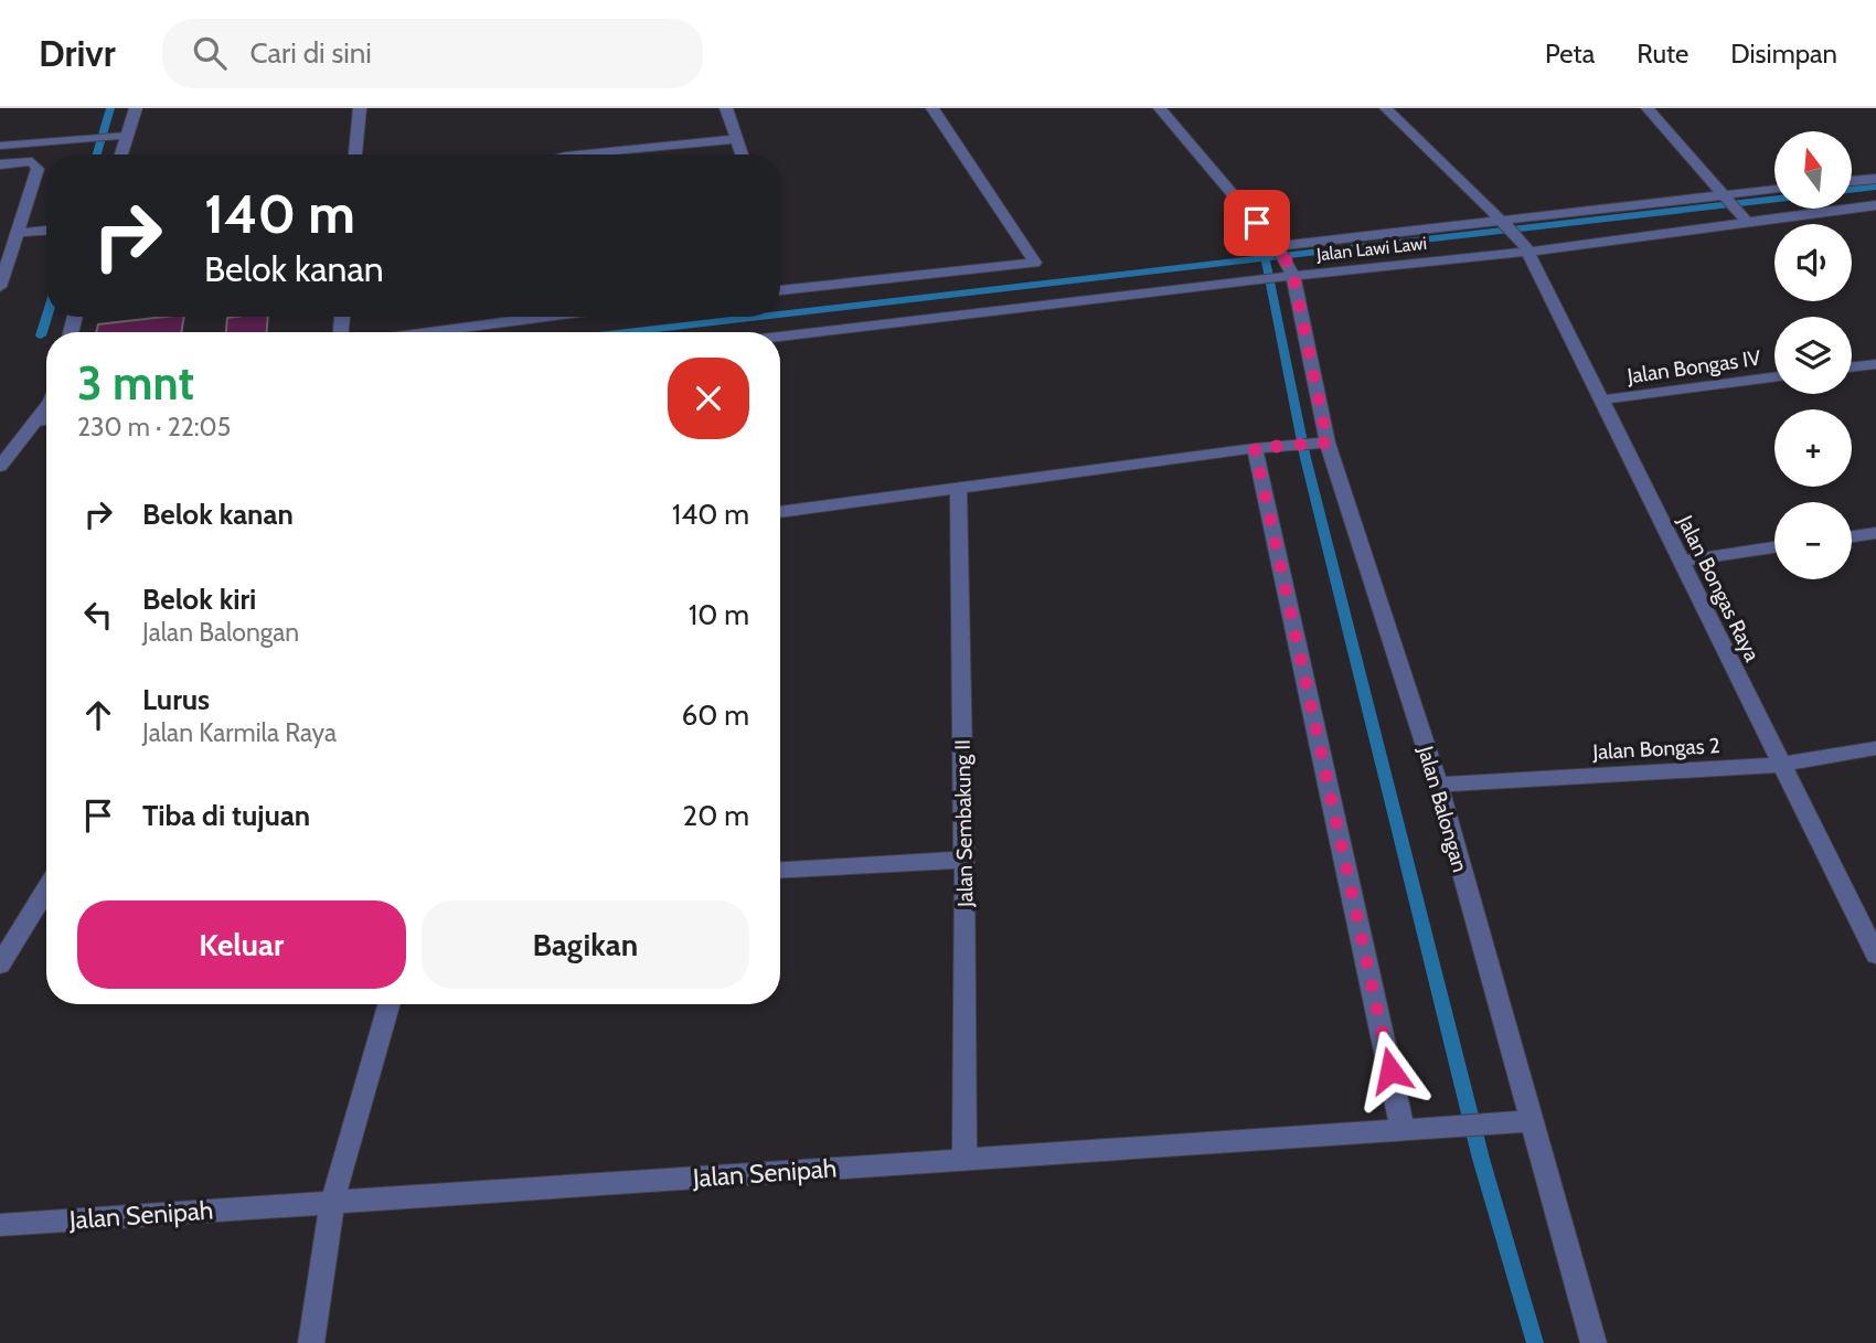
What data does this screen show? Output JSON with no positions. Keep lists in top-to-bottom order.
{
  "streets": {
    "street": [
      "Jalan Lawi Lawi",
      "Jalan Bongas IV",
      "Jalan Bongas Raya",
      "Jalan Bongas 2",
      "Jalan Balongan",
      "Jalan Sembakung II",
      "Jalan Senipah"
    ]
  },
  "crossings": [
    ["Jalan Lawi Lawi", "Jalan Bongas Raya"],
    ["Jalan Lawi Lawi", "Jalan Balongan"],
    ["Jalan Bongas IV", "Jalan Bongas Raya"],
    ["Jalan Bongas Raya", "Jalan Bongas 2"],
    ["Jalan Bongas 2", "Jalan Balongan"],
    ["Jalan Balongan", "Jalan Senipah"],
    ["Jalan Sembakung II", "Jalan Senipah"]
  ],
  "north": "top",
  "page": {
    "header": "Drivr",
    "search": "Cari di sini",
    "nav": ["Peta", "Rute", "Disimpan"],
    "map_buttons": ["+", "−"],
    "turn": ["140 m", "Belok kanan"],
    "heading": ["3 mnt", "230 m · 22:05"],
    "list": [
      {
        "name": "Belok kanan",
        "value": "140 m"
      },
      {
        "name": "Belok kiri",
        "note": "Jalan Balongan",
        "value": "10 m"
      },
      {
        "name": "Lurus",
        "note": "Jalan Karmila Raya",
        "value": "60 m"
      },
      {
        "name": "Tiba di tujuan",
        "value": "20 m"
      }
    ],
    "buttons": ["Keluar", "Bagikan"]
  }
}
